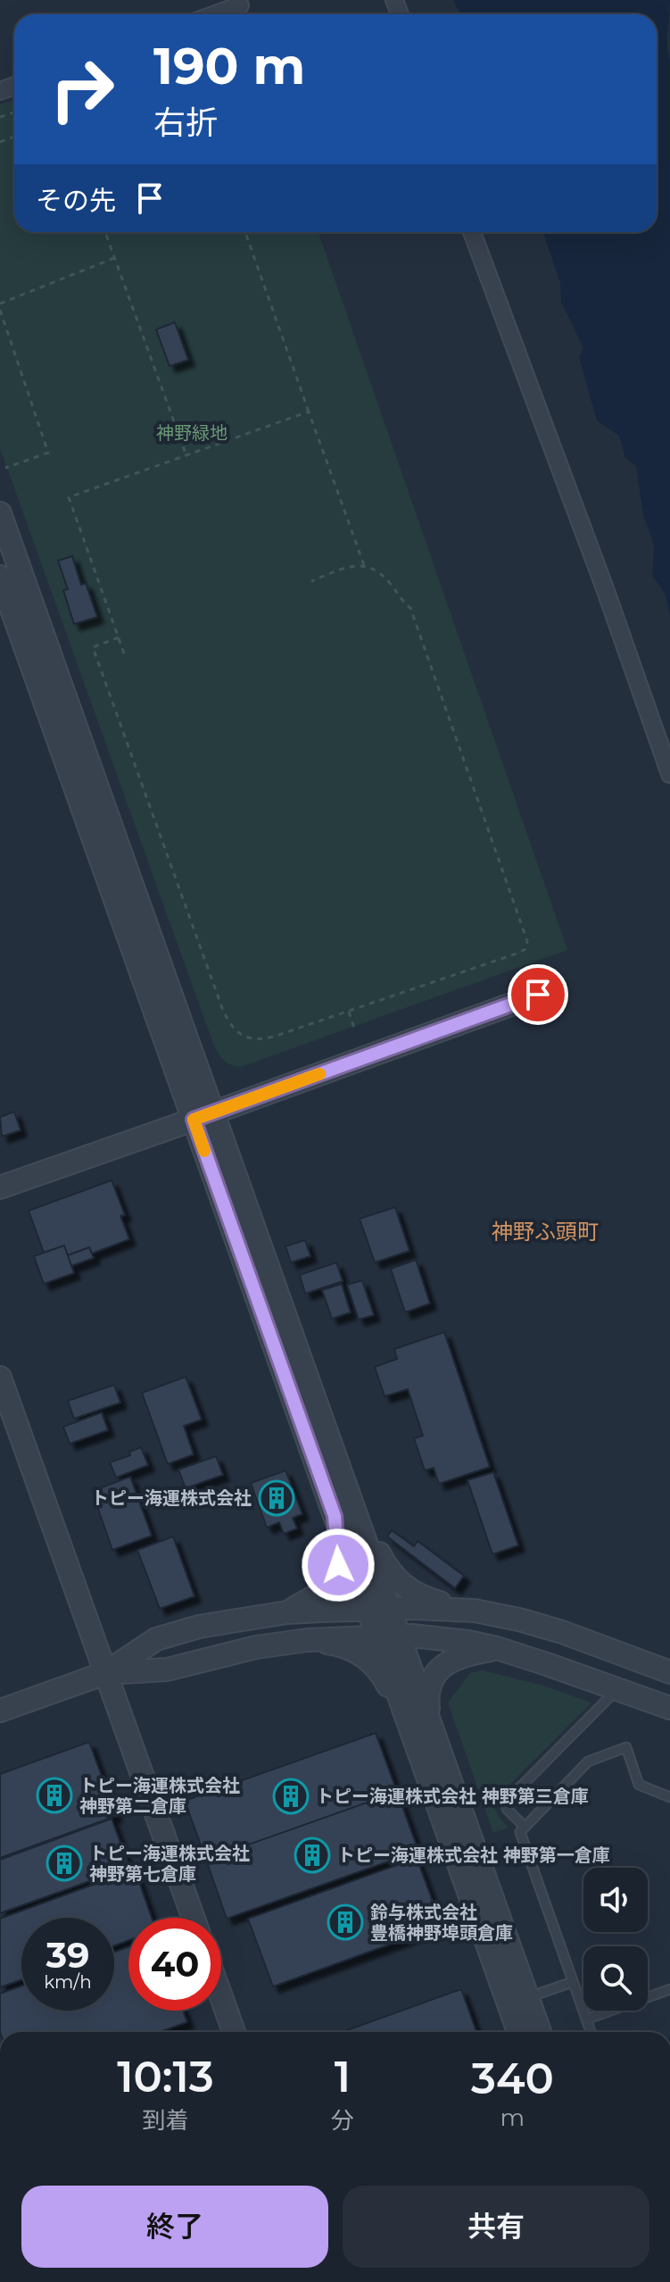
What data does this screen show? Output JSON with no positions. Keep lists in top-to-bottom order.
{
  "districts": ["神野ふ頭町"],
  "parks": ["神野緑地"],
  "places": {
    "building": [
      "トピー海運株式会社",
      "トピー海運株式会社 神野第二倉庫",
      "トピー海運株式会社 神野第三倉庫",
      "トピー海運株式会社 神野第一倉庫",
      "トピー海運株式会社 神野第七倉庫",
      "鈴与株式会社 豊橋神野埠頭倉庫"
    ]
  },
  "page": {
    "turn": ["190 m", "右折"],
    "then": "その先",
    "speed": "39 km/h",
    "limit": "40",
    "eta": [
      "10:13",
      "到着",
      "1",
      "分",
      "340",
      "m"
    ],
    "buttons": ["終了", "共有"]
  }
}
